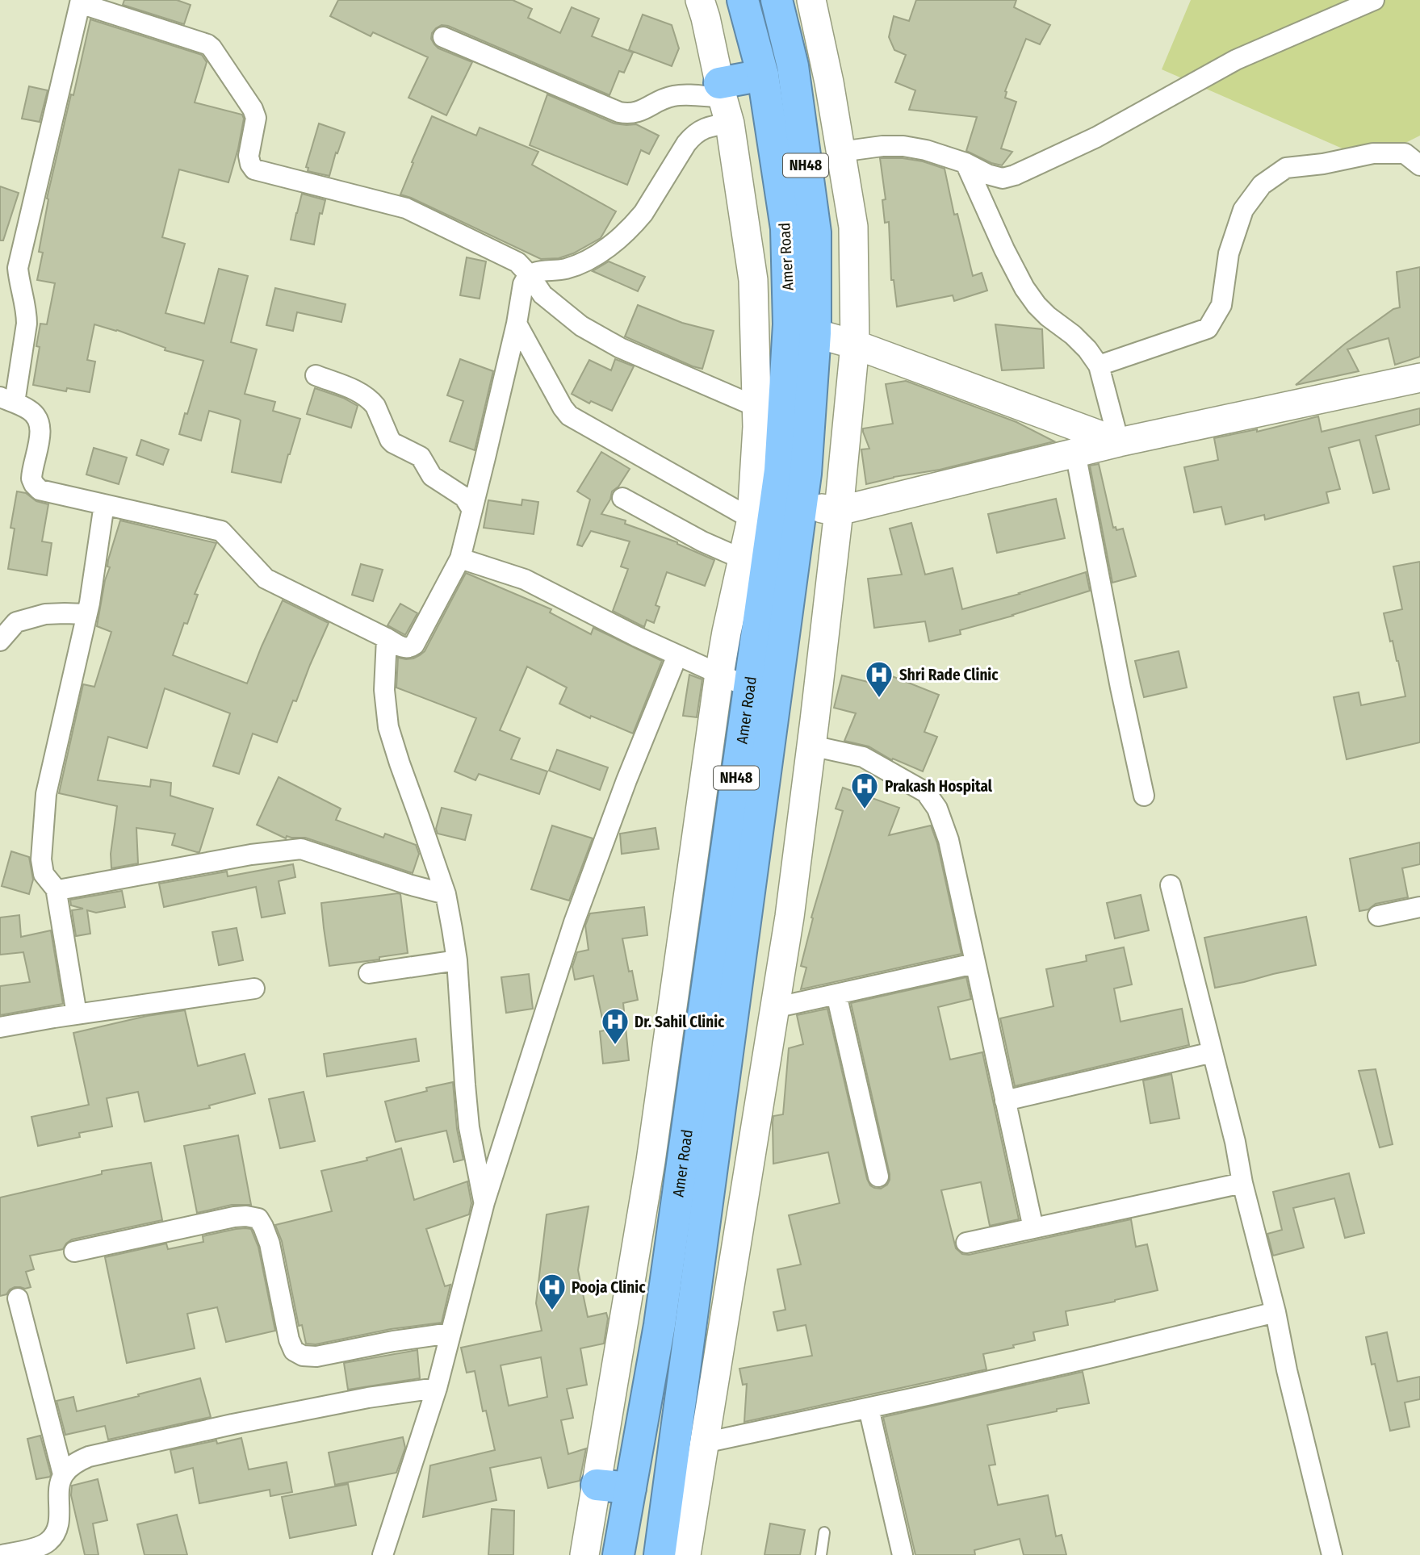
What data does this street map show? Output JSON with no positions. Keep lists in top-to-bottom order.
{
  "streets": {
    "highway": ["NH48", "Amer Road"]
  },
  "places": {
    "hospital": [
      "Shri Rade Clinic",
      "Prakash Hospital",
      "Dr. Sahil Clinic",
      "Pooja Clinic"
    ]
  }
}
